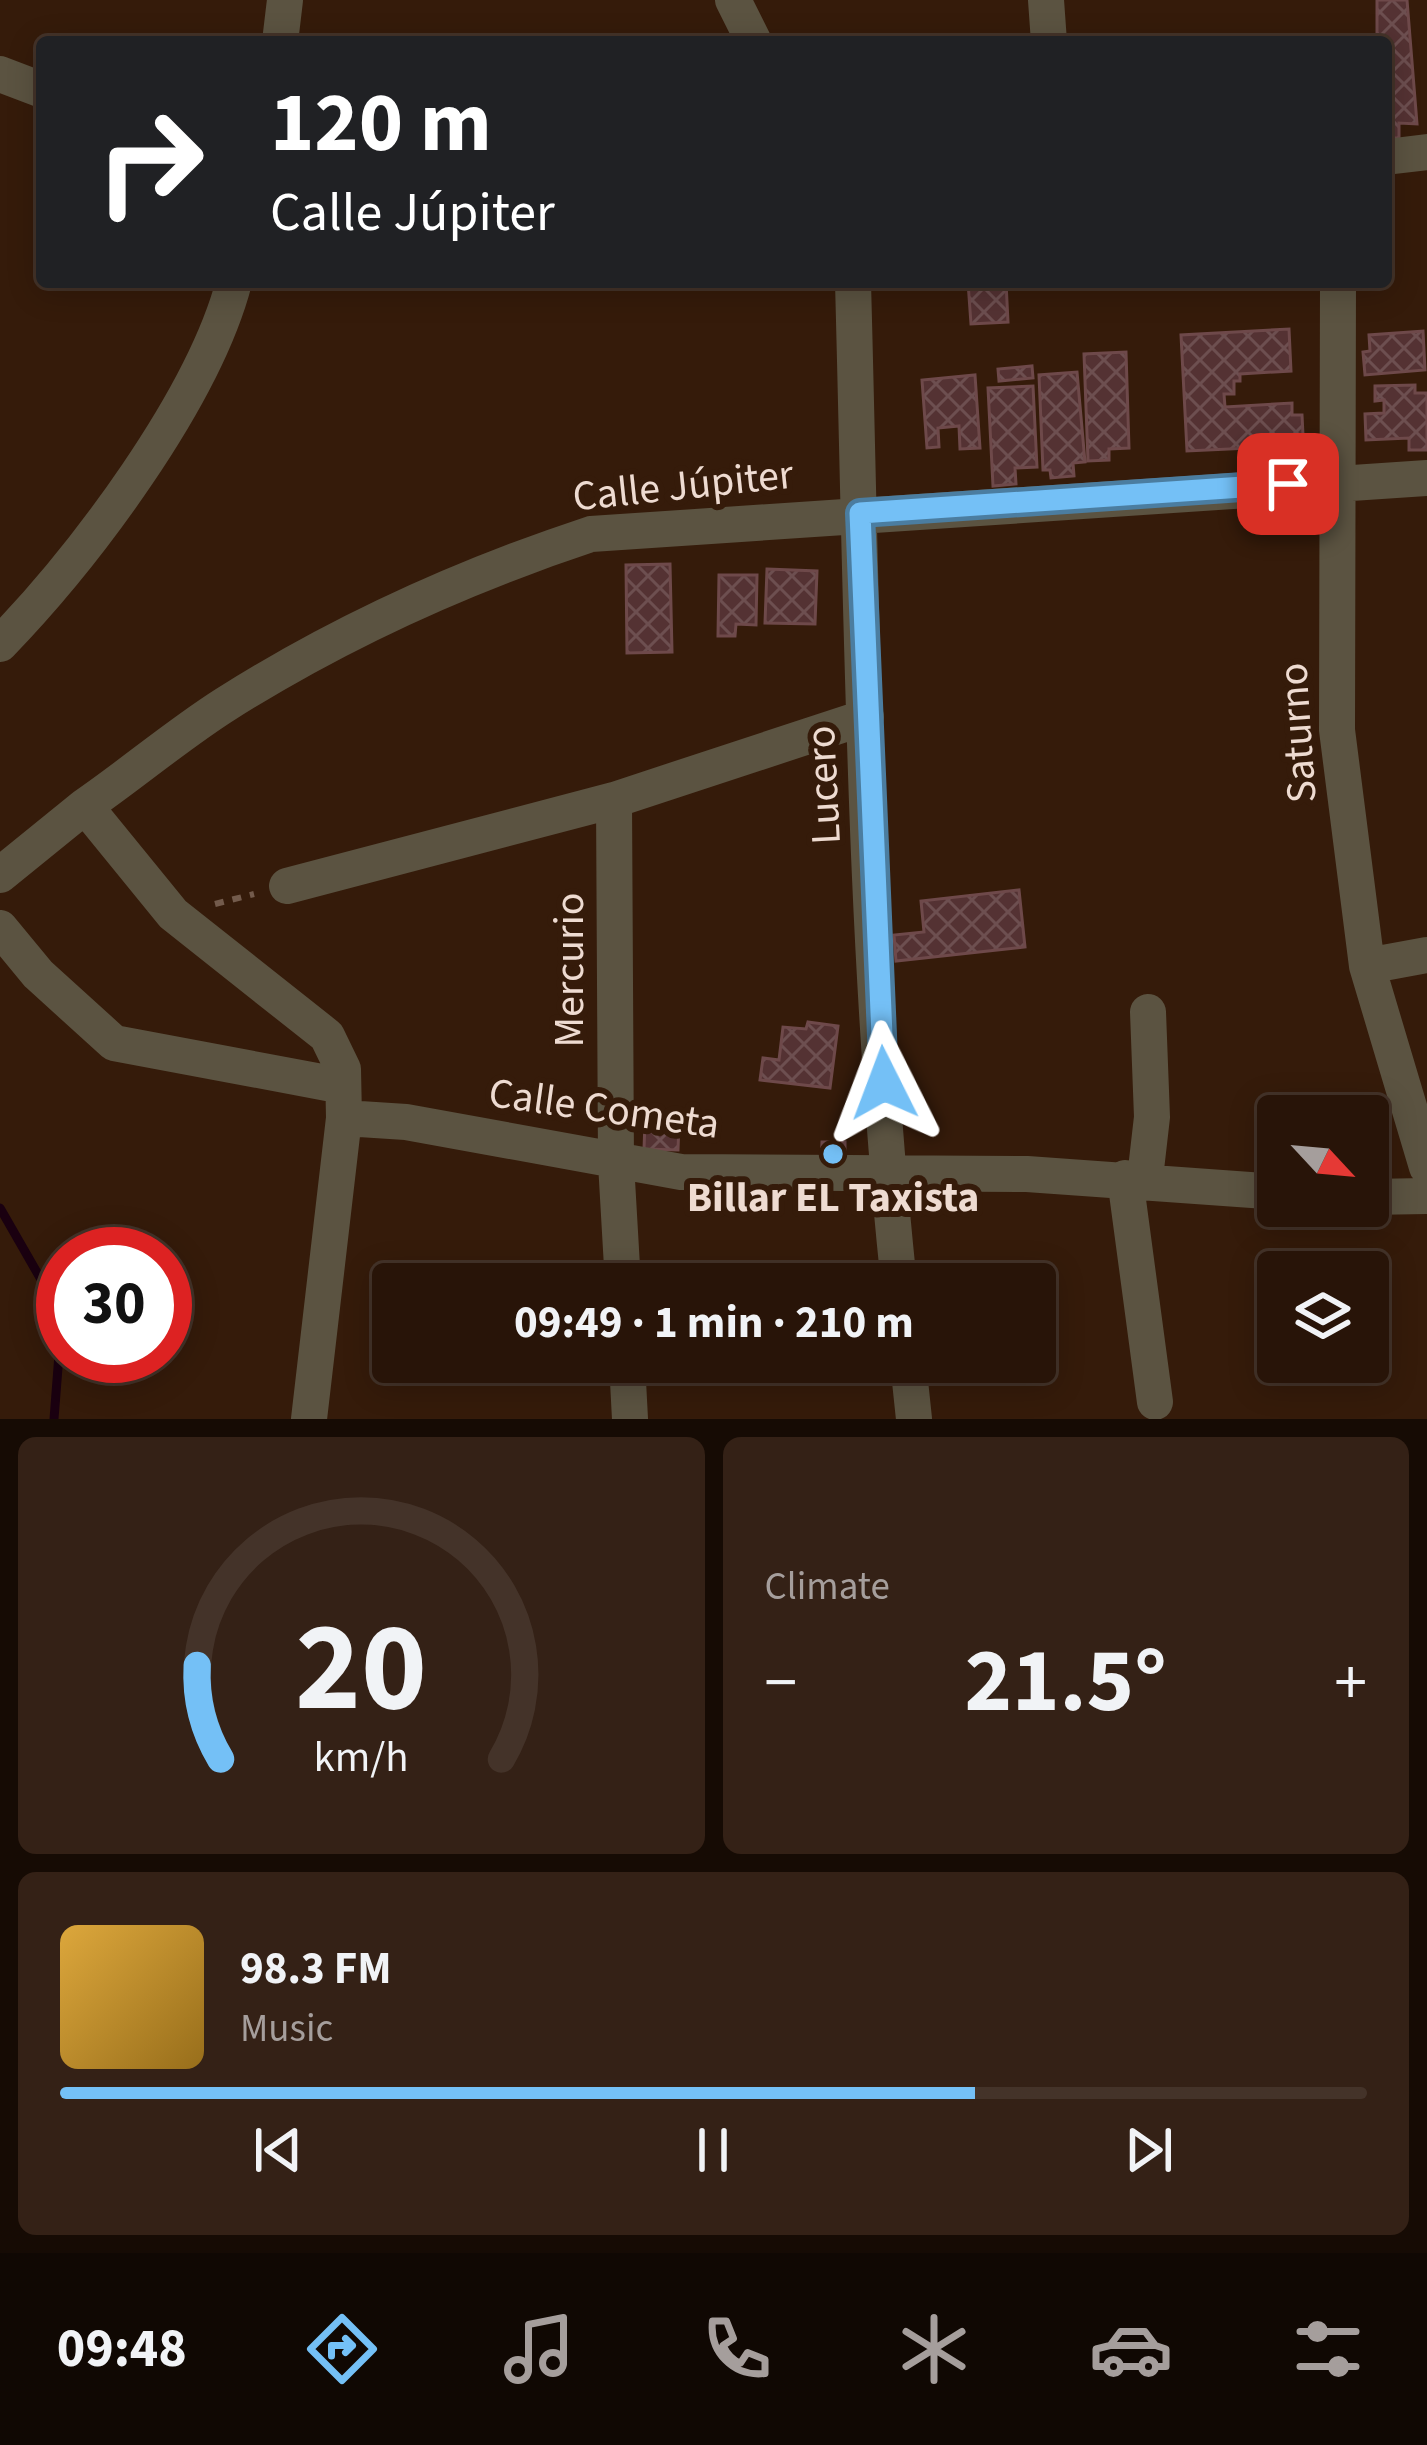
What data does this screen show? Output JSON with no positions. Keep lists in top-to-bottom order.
{
  "streets": {
    "street": [
      "Calle Júpiter",
      "Saturno",
      "Lucero",
      "Mercurio",
      "Calle Cometa"
    ]
  },
  "crossings": [
    ["Calle Júpiter", "Saturno"],
    ["Calle Júpiter", "Lucero"],
    ["Lucero", "Calle Cometa"],
    ["Mercurio", "Calle Cometa"]
  ],
  "places": ["Billar EL Taxista"],
  "north": "bottom right",
  "page": {
    "turn": ["120 m", "Calle Júpiter"],
    "limit": "30",
    "trip": "09:49 · 1 min · 210 m",
    "tile": "Climate",
    "heat": ["−", "21.5°", "+"],
    "song": ["98.3 FM", "Music"],
    "tabs": "09:48",
    "gauge": ["20", "km/h"]
  }
}
